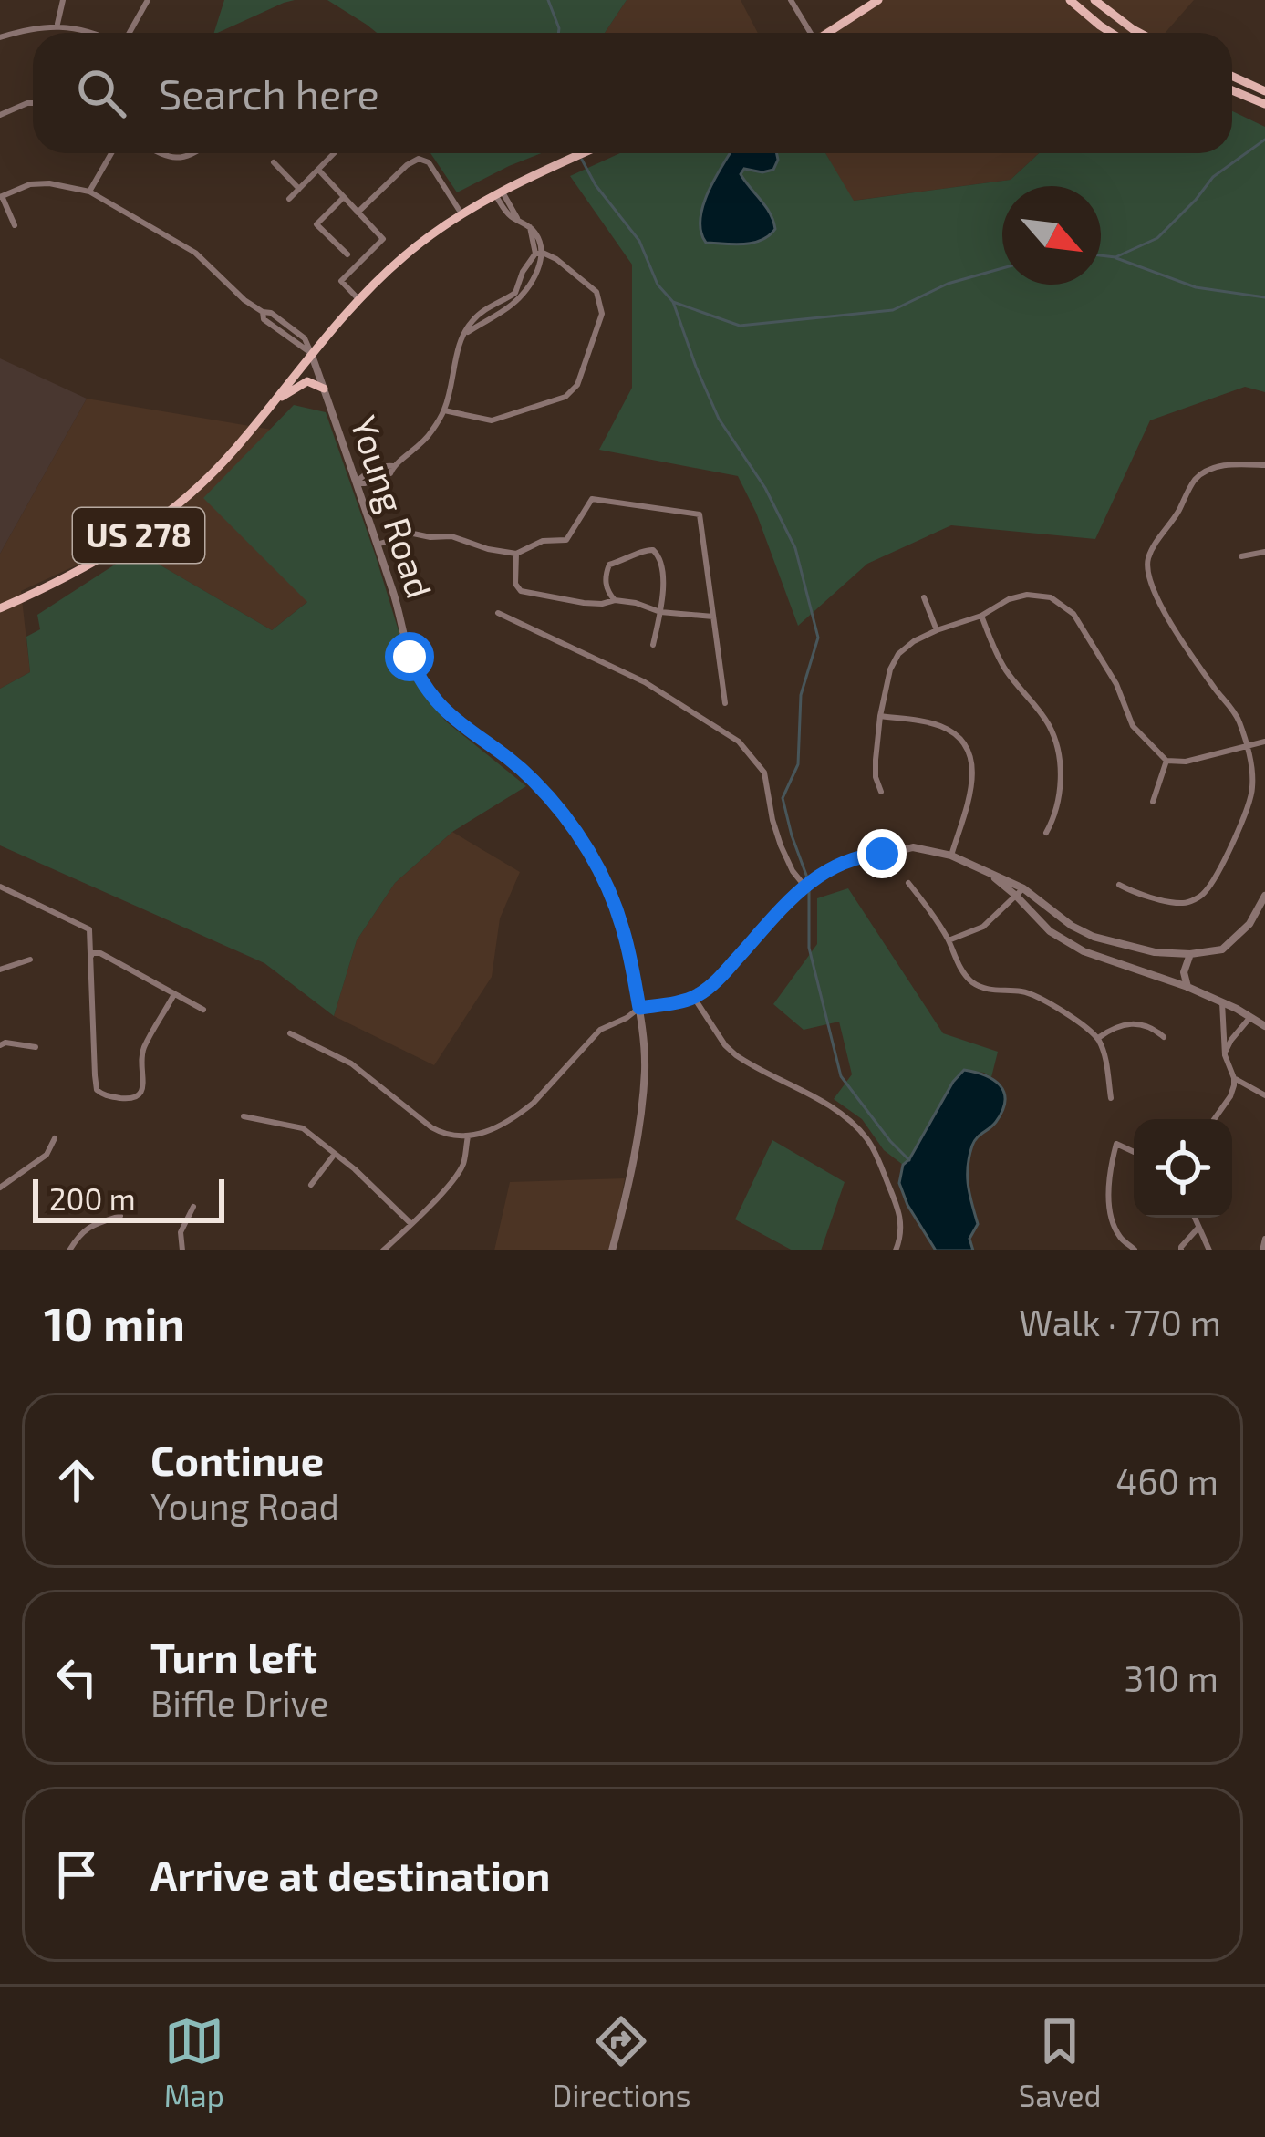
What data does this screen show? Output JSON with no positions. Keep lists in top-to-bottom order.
{
  "streets": {
    "main road": ["US 278"],
    "street": ["Young Road"]
  },
  "crossings": [
    ["Young Road", "US 278"]
  ],
  "scale_bar": "200 m",
  "north": "bottom right",
  "page": {
    "search": "Search here",
    "scale": "200 m",
    "heading": ["10 min", "Walk · 770 m"],
    "list": [
      ["Continue", "Young Road", "460 m"],
      ["Turn left", "Biffle Drive", "310 m"],
      "Arrive at destination"
    ],
    "nav": ["Map", "Directions", "Saved"]
  }
}
